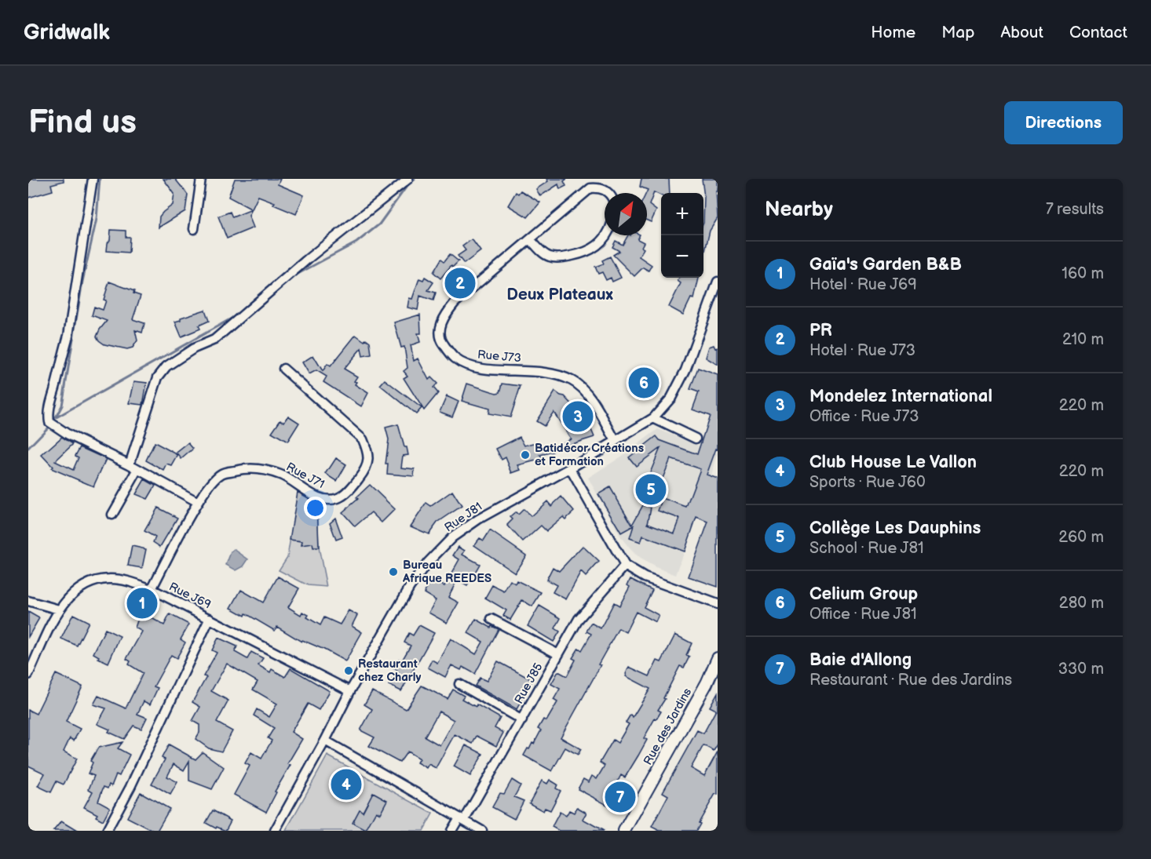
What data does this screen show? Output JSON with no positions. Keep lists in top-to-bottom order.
{
  "streets": {
    "main road": ["Rue des Jardins"],
    "street": [
      "Rue J73",
      "Rue J71",
      "Rue J81",
      "Rue J69",
      "Rue J85"
    ]
  },
  "crossings": [
    ["Rue J73", "Rue J81"],
    ["Rue J71", "Rue J69"],
    ["Rue J81", "Rue J69"]
  ],
  "districts": ["Deux Plateaux"],
  "places": ["Batidécor Créations et Formation", "Bureau Afrique REEDES", "Restaurant chez Charly"],
  "north": "top right",
  "page": {
    "header": "Gridwalk",
    "nav": [
      "Home",
      "Map",
      "About",
      "Contact"
    ],
    "buttons": "Directions",
    "title": "Find us",
    "heading": ["Nearby", "7 results"],
    "map_buttons": ["+", "−"],
    "list": [
      {
        "mark": "1",
        "name": "Gaïa's Garden B&B",
        "note": "Hotel · Rue J69",
        "value": "160 m"
      },
      {
        "mark": "2",
        "name": "PR",
        "note": "Hotel · Rue J73",
        "value": "210 m"
      },
      {
        "mark": "3",
        "name": "Mondelez International",
        "note": "Office · Rue J73",
        "value": "220 m"
      },
      {
        "mark": "4",
        "name": "Club House Le Vallon",
        "note": "Sports · Rue J60",
        "value": "220 m"
      },
      {
        "mark": "5",
        "name": "Collège Les Dauphins",
        "note": "School · Rue J81",
        "value": "260 m"
      },
      {
        "mark": "6",
        "name": "Celium Group",
        "note": "Office · Rue J81",
        "value": "280 m"
      },
      {
        "mark": "7",
        "name": "Baie d'Allong",
        "note": "Restaurant · Rue des Jardins",
        "value": "330 m"
      }
    ],
    "pins": [
      "2",
      "6",
      "3",
      "5",
      "1",
      "4",
      "7"
    ]
  }
}
